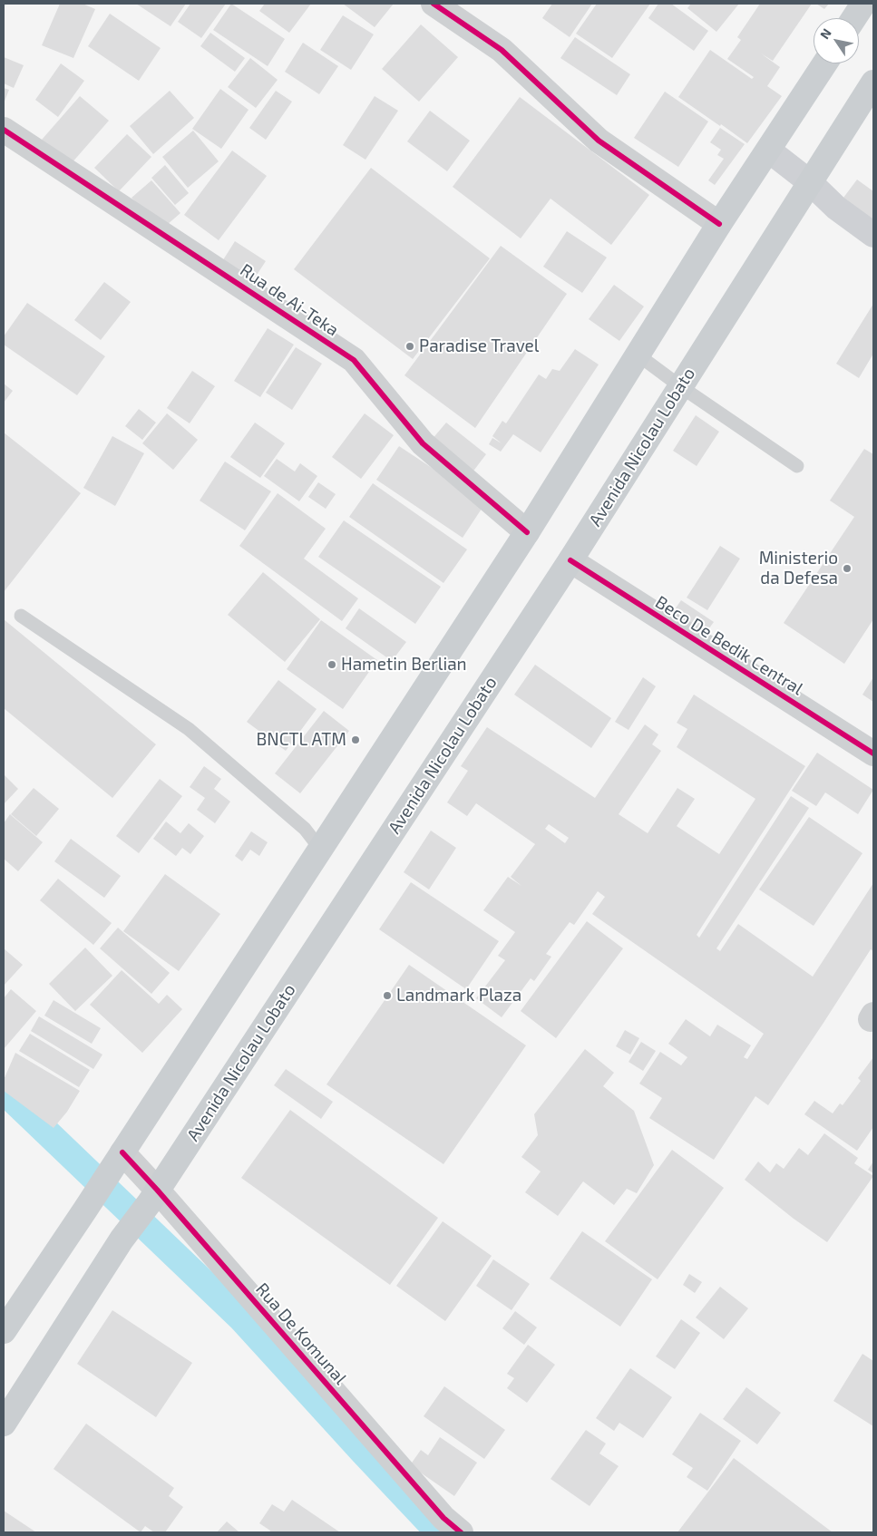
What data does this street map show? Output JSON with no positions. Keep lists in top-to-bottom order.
{
  "streets": {
    "main road": ["Avenida Nicolau Lobato"],
    "street": ["Rua de Ai-Teka", "Beco De Bedik Central", "Rua De Komunal"]
  },
  "crossings": [
    ["Avenida Nicolau Lobato", "Beco De Bedik Central"],
    ["Avenida Nicolau Lobato", "Rua De Komunal"]
  ],
  "places": [
    "Paradise Travel",
    "Ministerio da Defesa",
    "Hametin Berlian",
    "BNCTL ATM",
    "Landmark Plaza"
  ],
  "north": "top left"
}
